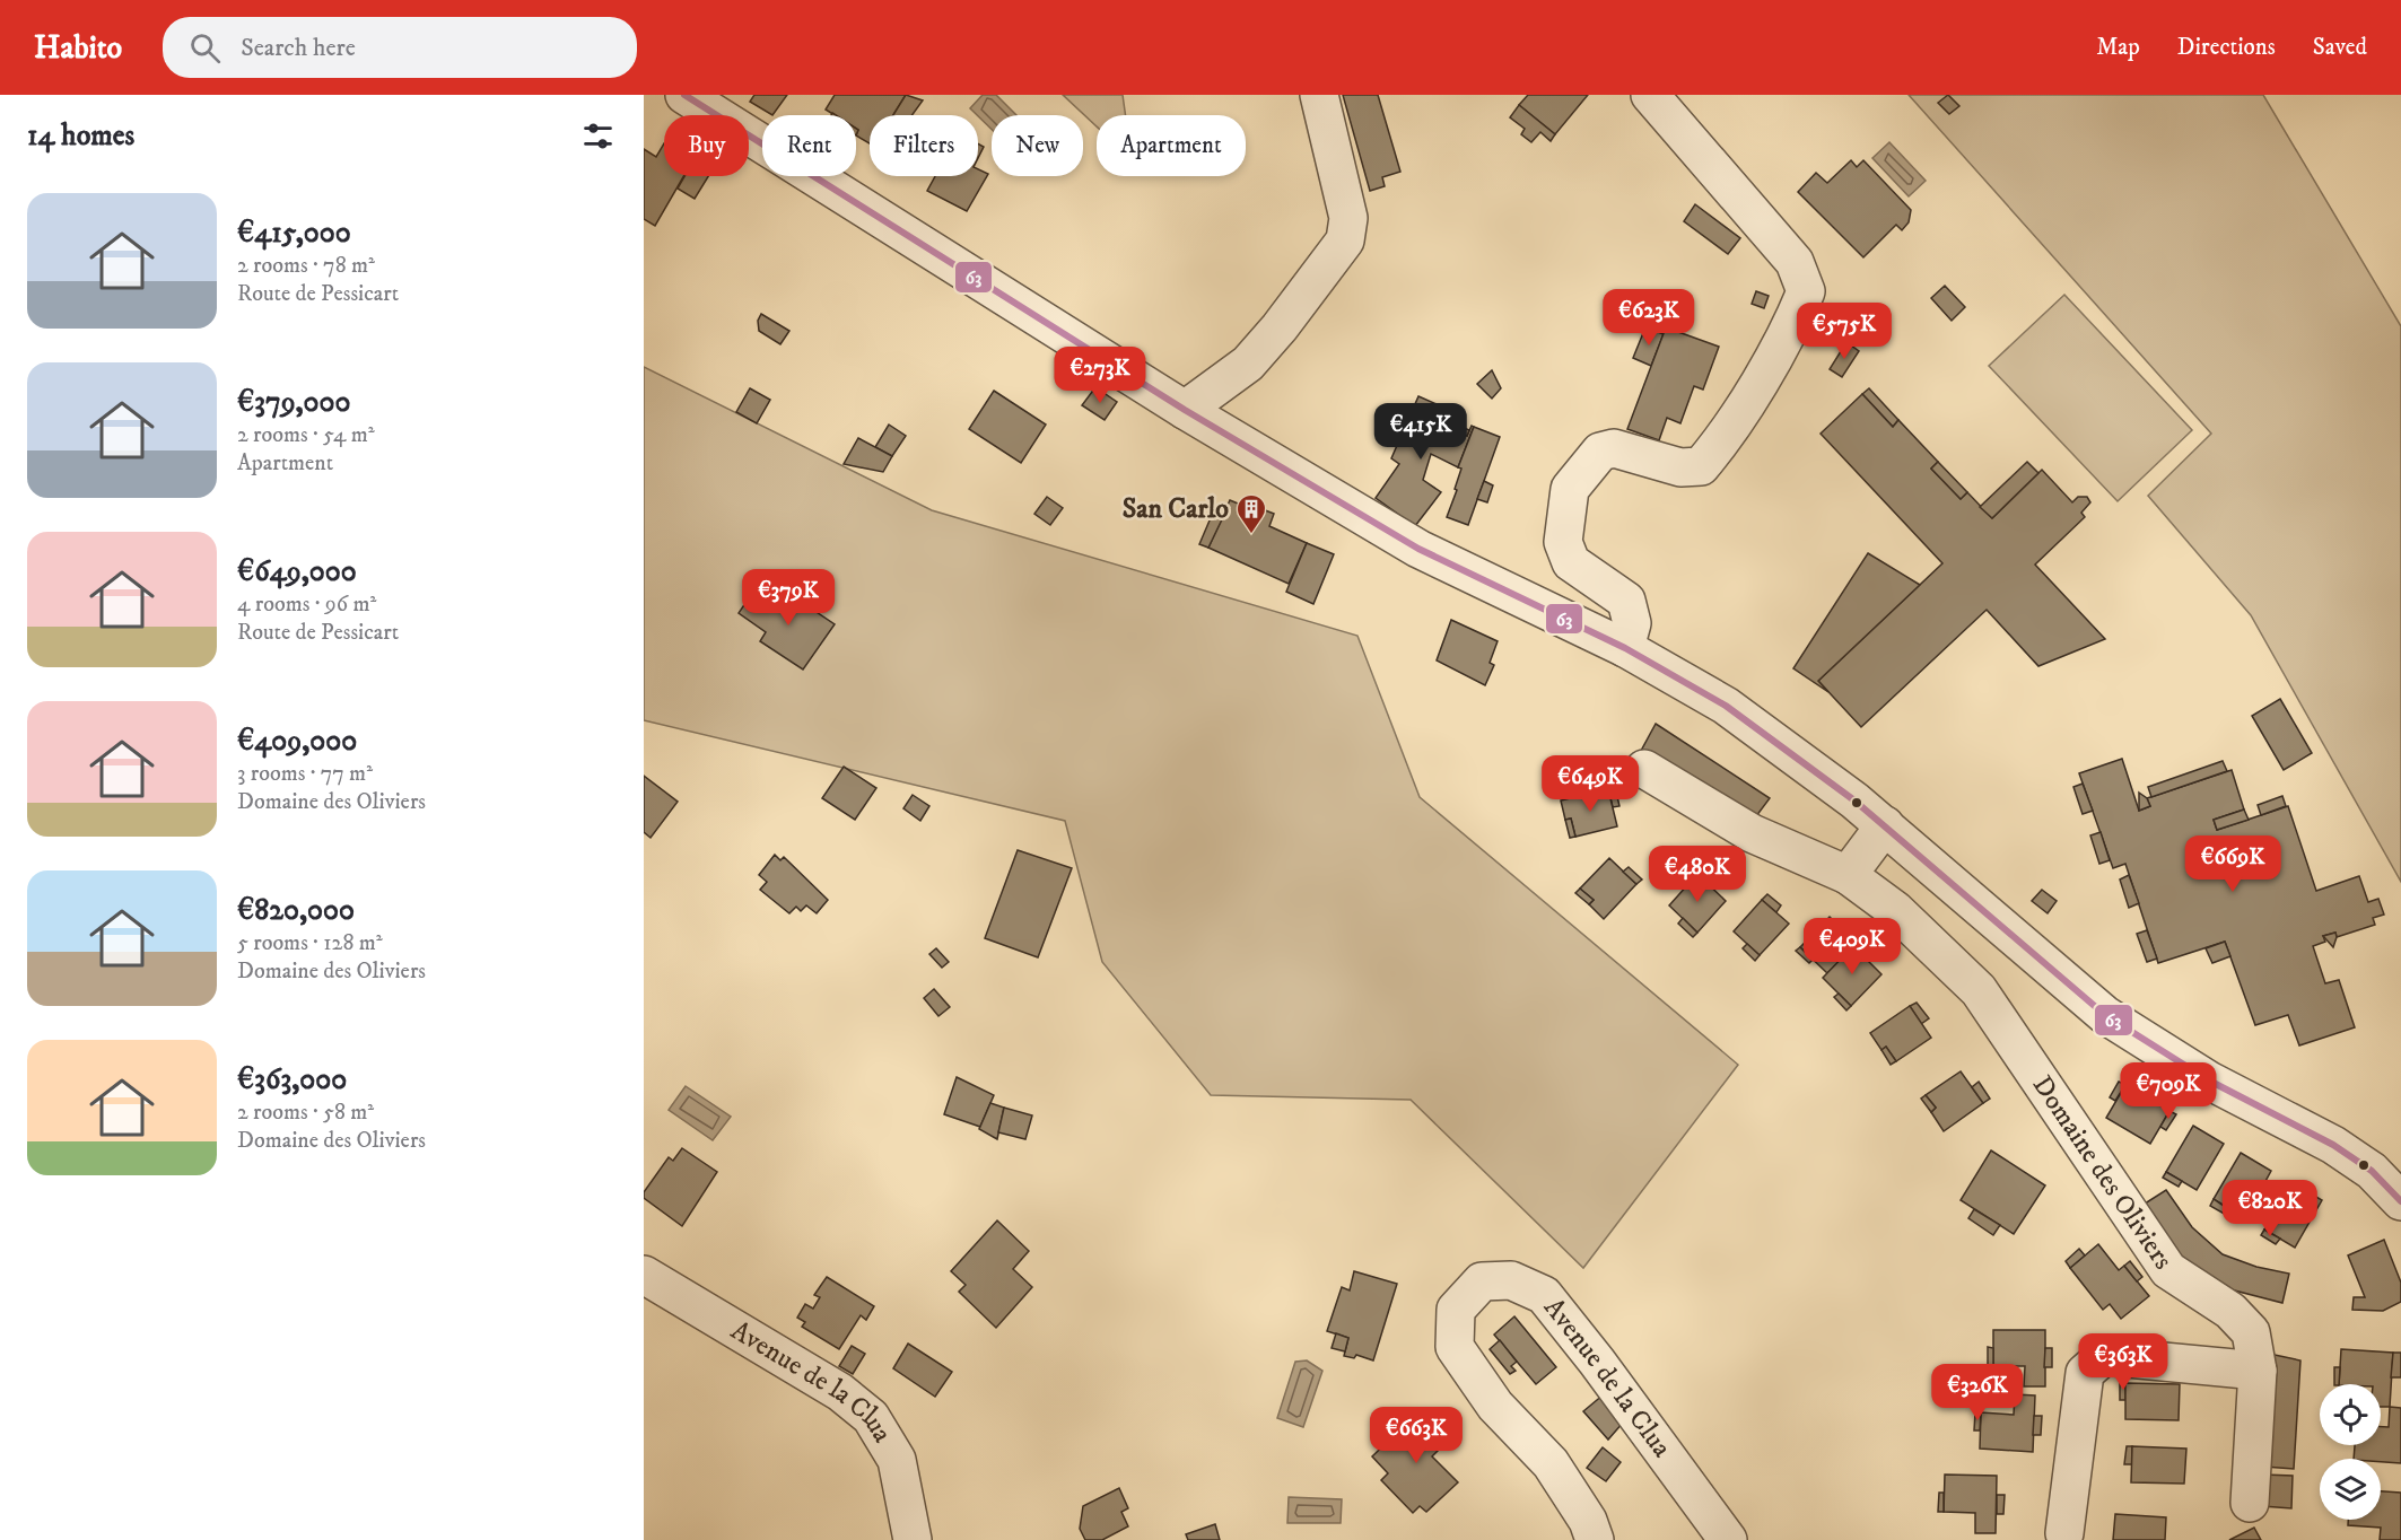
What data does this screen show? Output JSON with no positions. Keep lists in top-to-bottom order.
{
  "streets": {
    "street": ["Domaine des Oliviers", "Avenue de la Clua"]
  },
  "places": {
    "building": ["San Carlo"]
  },
  "lines": ["transit line 63"],
  "page": {
    "header": "Habito",
    "search": "Search here",
    "nav": ["Map", "Directions", "Saved"],
    "heading": "14 homes",
    "chip": [
      "Buy",
      "Rent",
      "Filters",
      "New",
      "Apartment"
    ],
    "list": [
      {
        "name": "€415,000",
        "note": "2 rooms · 78 m² · Route de Pessicart"
      },
      {
        "name": "€379,000",
        "note": "2 rooms · 54 m² · Apartment"
      },
      {
        "name": "€649,000",
        "note": "4 rooms · 96 m² · Route de Pessicart"
      },
      {
        "name": "€409,000",
        "note": "3 rooms · 77 m² · Domaine des Oliviers"
      },
      {
        "name": "€820,000",
        "note": "5 rooms · 128 m² · Domaine des Oliviers"
      },
      {
        "name": "€363,000",
        "note": "2 rooms · 58 m² · Domaine des Oliviers"
      }
    ],
    "price": [
      "€623K",
      "€575K",
      "€273K",
      "€415K",
      "€379K",
      "€649K",
      "€669K",
      "€480K",
      "€409K",
      "€709K",
      "€820K",
      "€363K",
      "€326K",
      "€663K"
    ]
  }
}
